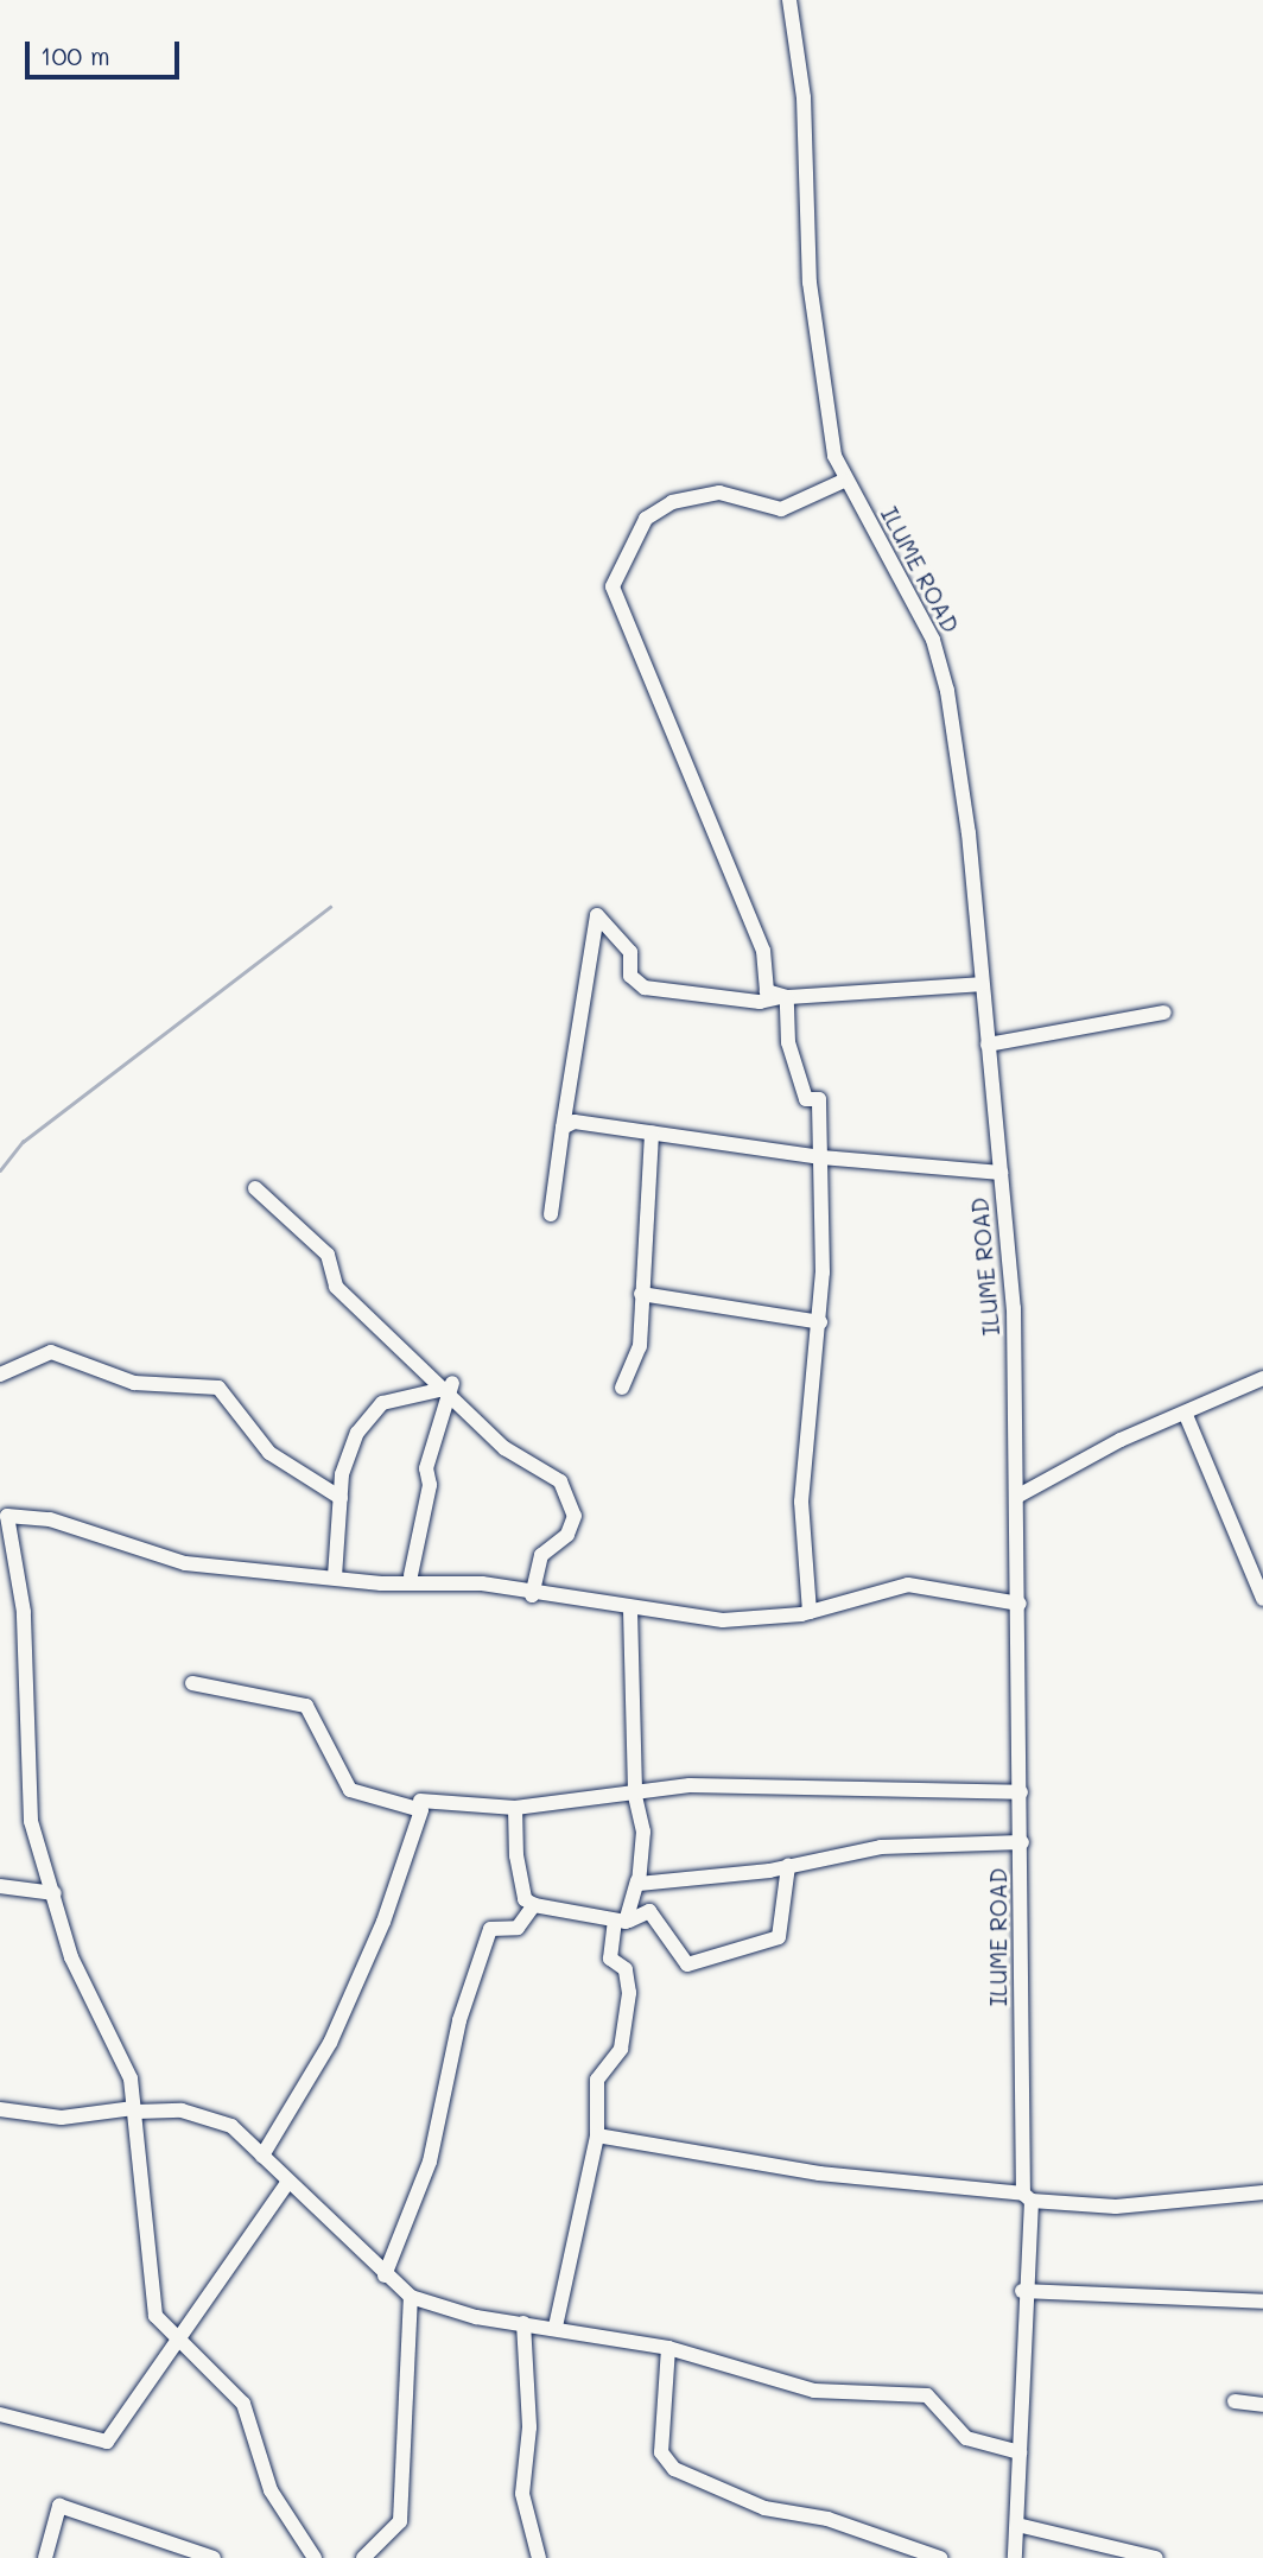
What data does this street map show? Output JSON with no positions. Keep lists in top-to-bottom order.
{
  "streets": {
    "street": ["ILUME ROAD"]
  },
  "scale_bar": "100 m"
}
